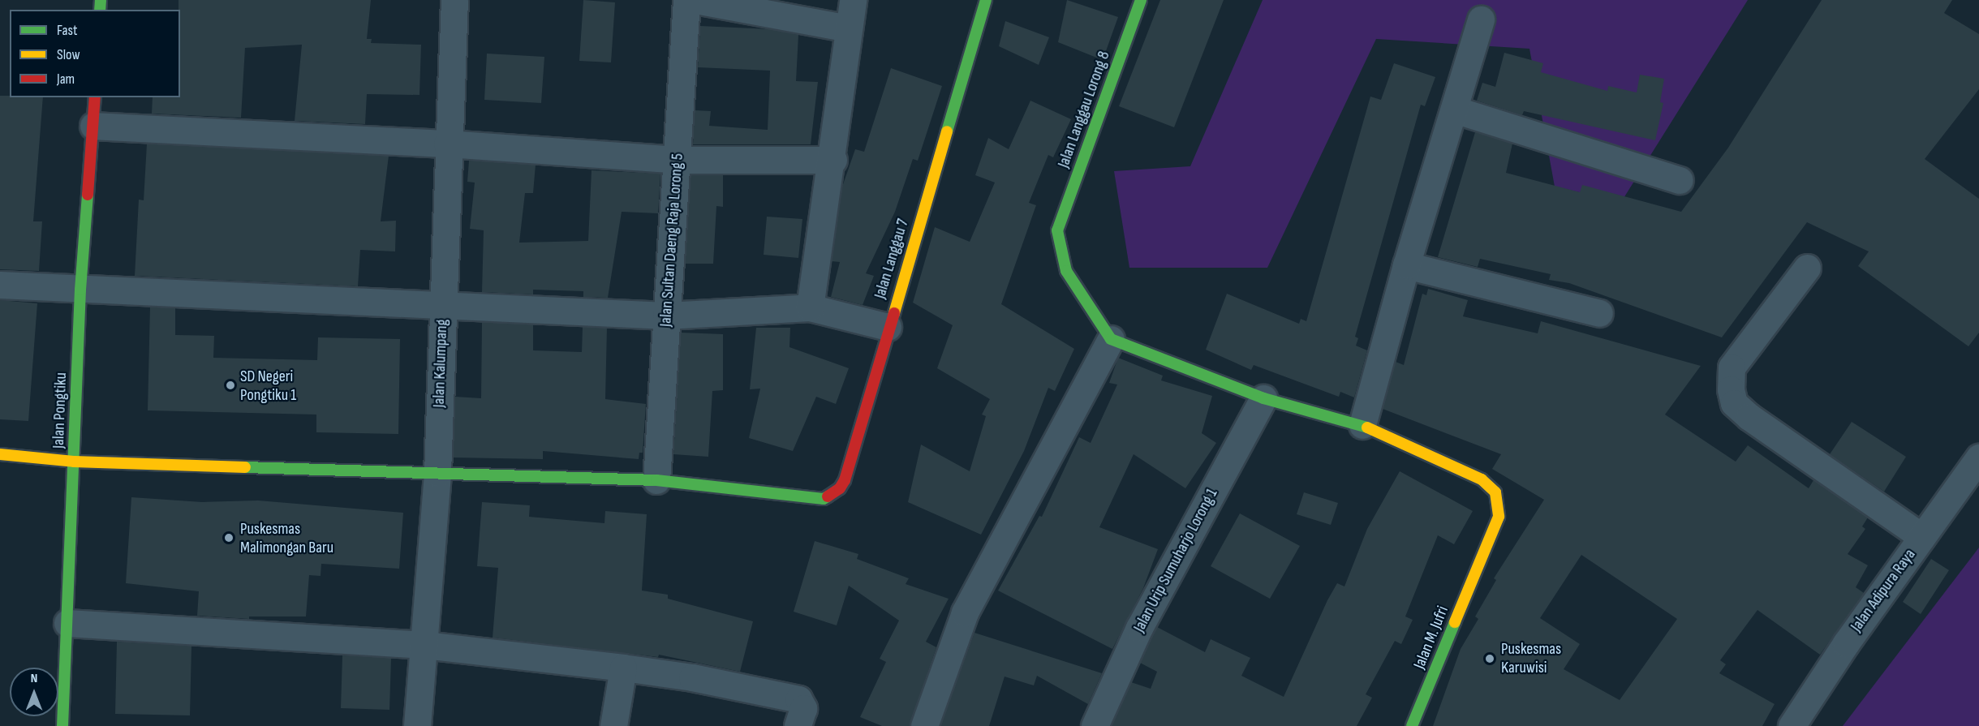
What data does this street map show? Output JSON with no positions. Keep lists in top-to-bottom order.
{
  "streets": {
    "street": [
      "Jalan Langgau Lorong 8",
      "Jalan Sultan Daeng Raja Lorong 5",
      "Jalan Langgau 7",
      "Jalan Kalumpang",
      "Jalan Pongtiku",
      "Jalan Urip Sumuharjo Lorong 1",
      "Jalan Adipura Raya",
      "Jalan M. Jufri"
    ]
  },
  "crossings": [
    ["Jalan Langgau Lorong 8", "Jalan M. Jufri"],
    ["Jalan Sultan Daeng Raja Lorong 5", "Jalan Langgau 7"],
    ["Jalan Langgau 7", "Jalan Kalumpang"],
    ["Jalan Langgau 7", "Jalan Pongtiku"],
    ["Jalan Urip Sumuharjo Lorong 1", "Jalan M. Jufri"]
  ],
  "places": ["SD Negeri Pongtiku 1", "Puskesmas Malimongan Baru", "Puskesmas Karuwisi"],
  "legend": ["Fast", "Slow", "Jam"],
  "north": "top"
}
